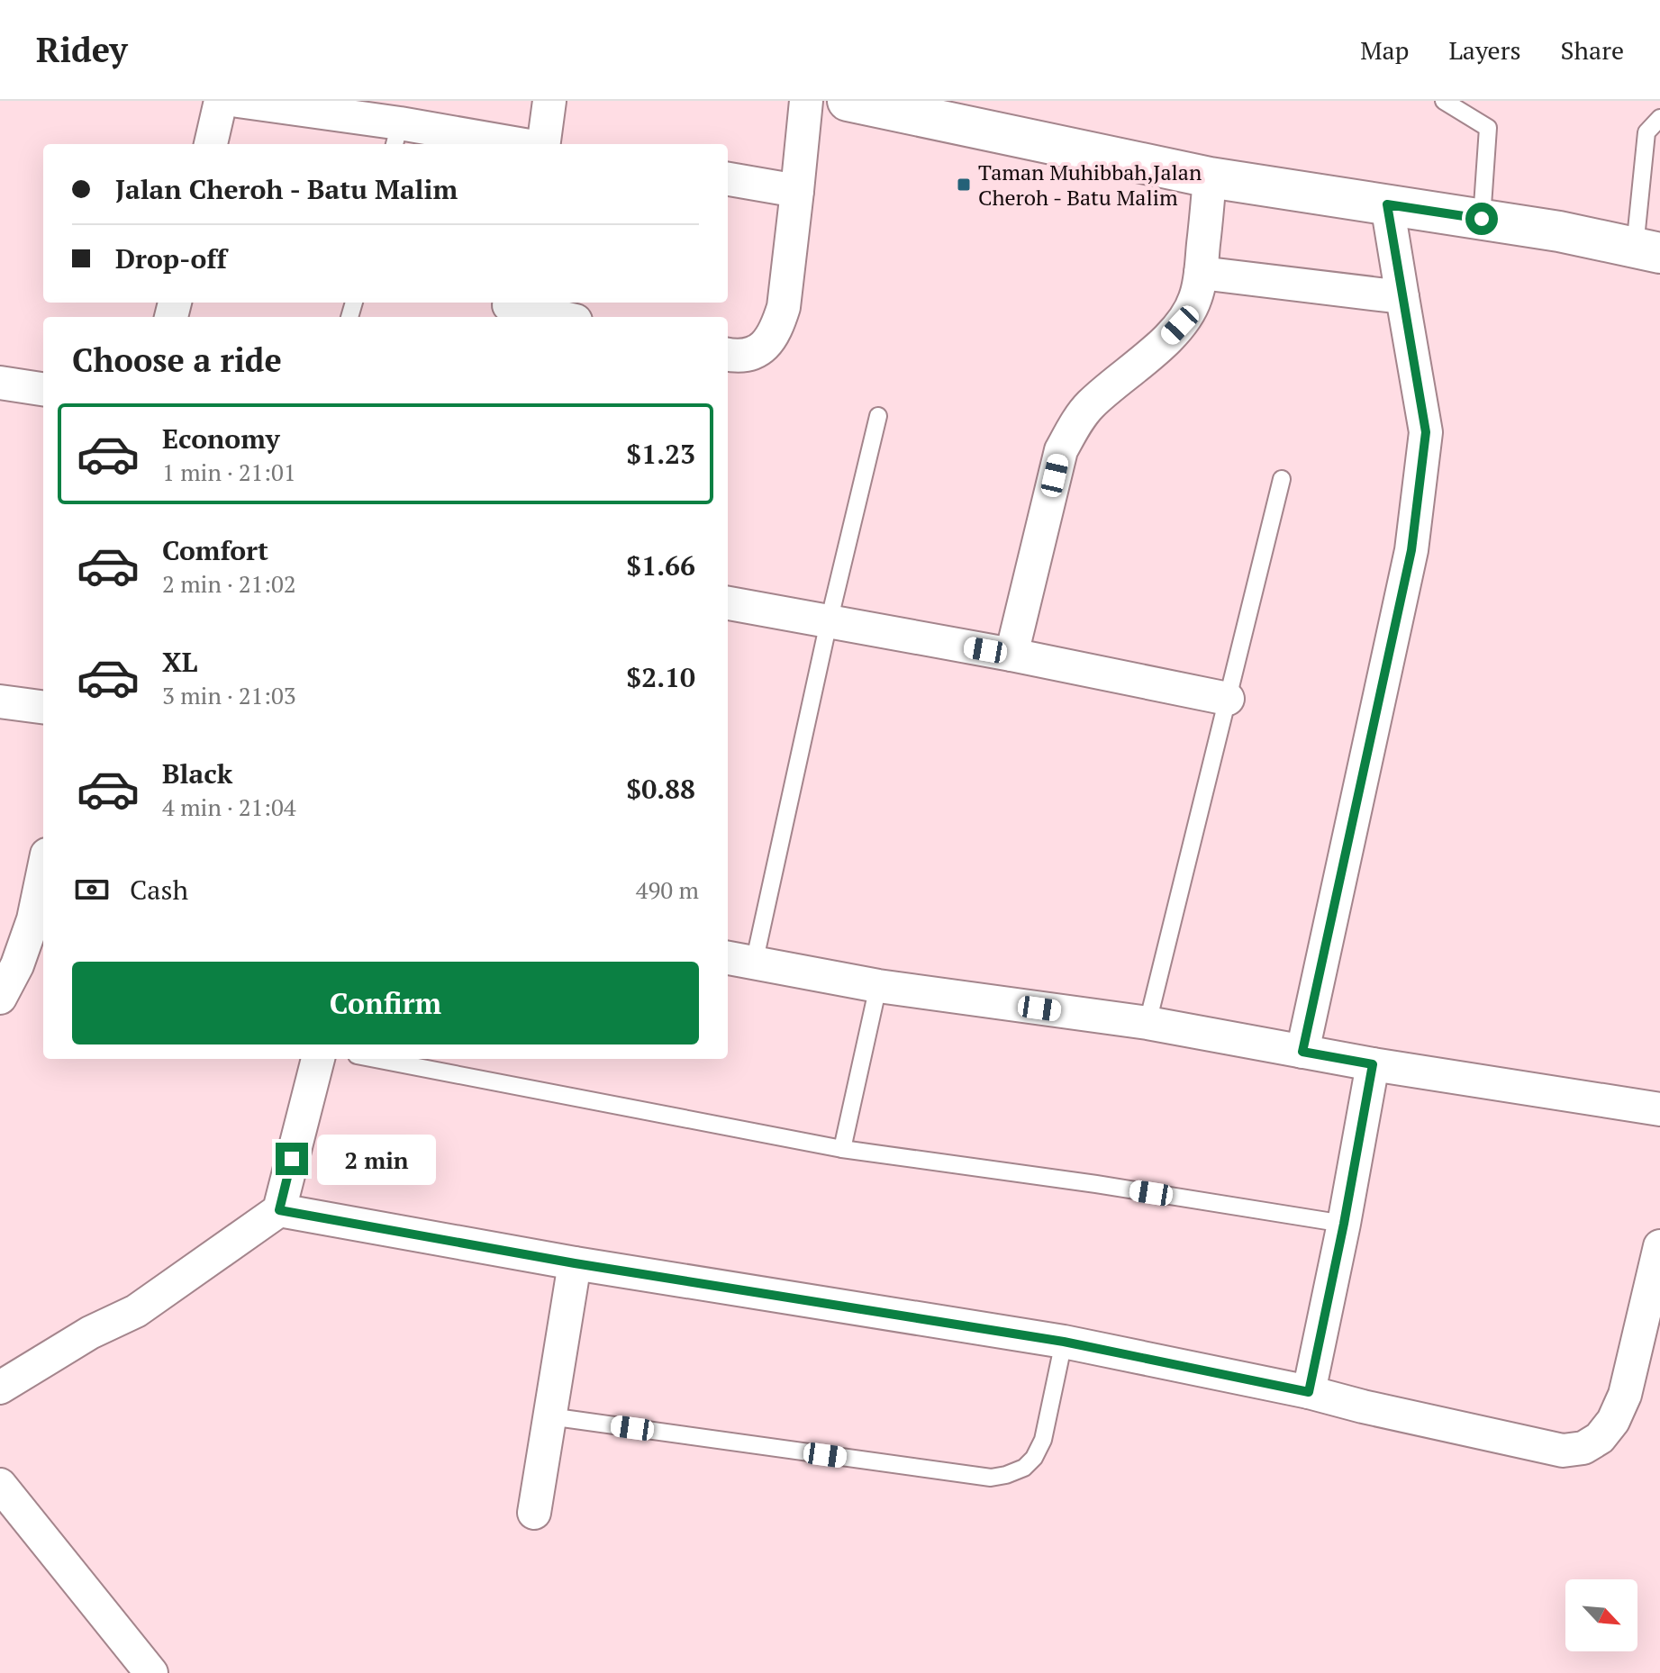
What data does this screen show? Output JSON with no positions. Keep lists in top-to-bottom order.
{
  "places": {
    "transit": ["Taman Muhibbah,Jalan Cheroh - Batu Malim"]
  },
  "north": "bottom right",
  "page": {
    "header": "Ridey",
    "nav": ["Map", "Layers", "Share"],
    "banner": ["Jalan Cheroh - Batu Malim", "Drop-off"],
    "heading": "Choose a ride",
    "list": [
      {
        "name": "Economy",
        "note": "1 min · 21:01",
        "value": "$1.23"
      },
      {
        "name": "Comfort",
        "note": "2 min · 21:02",
        "value": "$1.66"
      },
      {
        "name": "XL",
        "note": "3 min · 21:03",
        "value": "$2.10"
      },
      {
        "name": "Black",
        "note": "4 min · 21:04",
        "value": "$0.88"
      }
    ],
    "pay": ["Cash", "490 m"],
    "buttons": "Confirm",
    "bubble": "2 min"
  }
}
